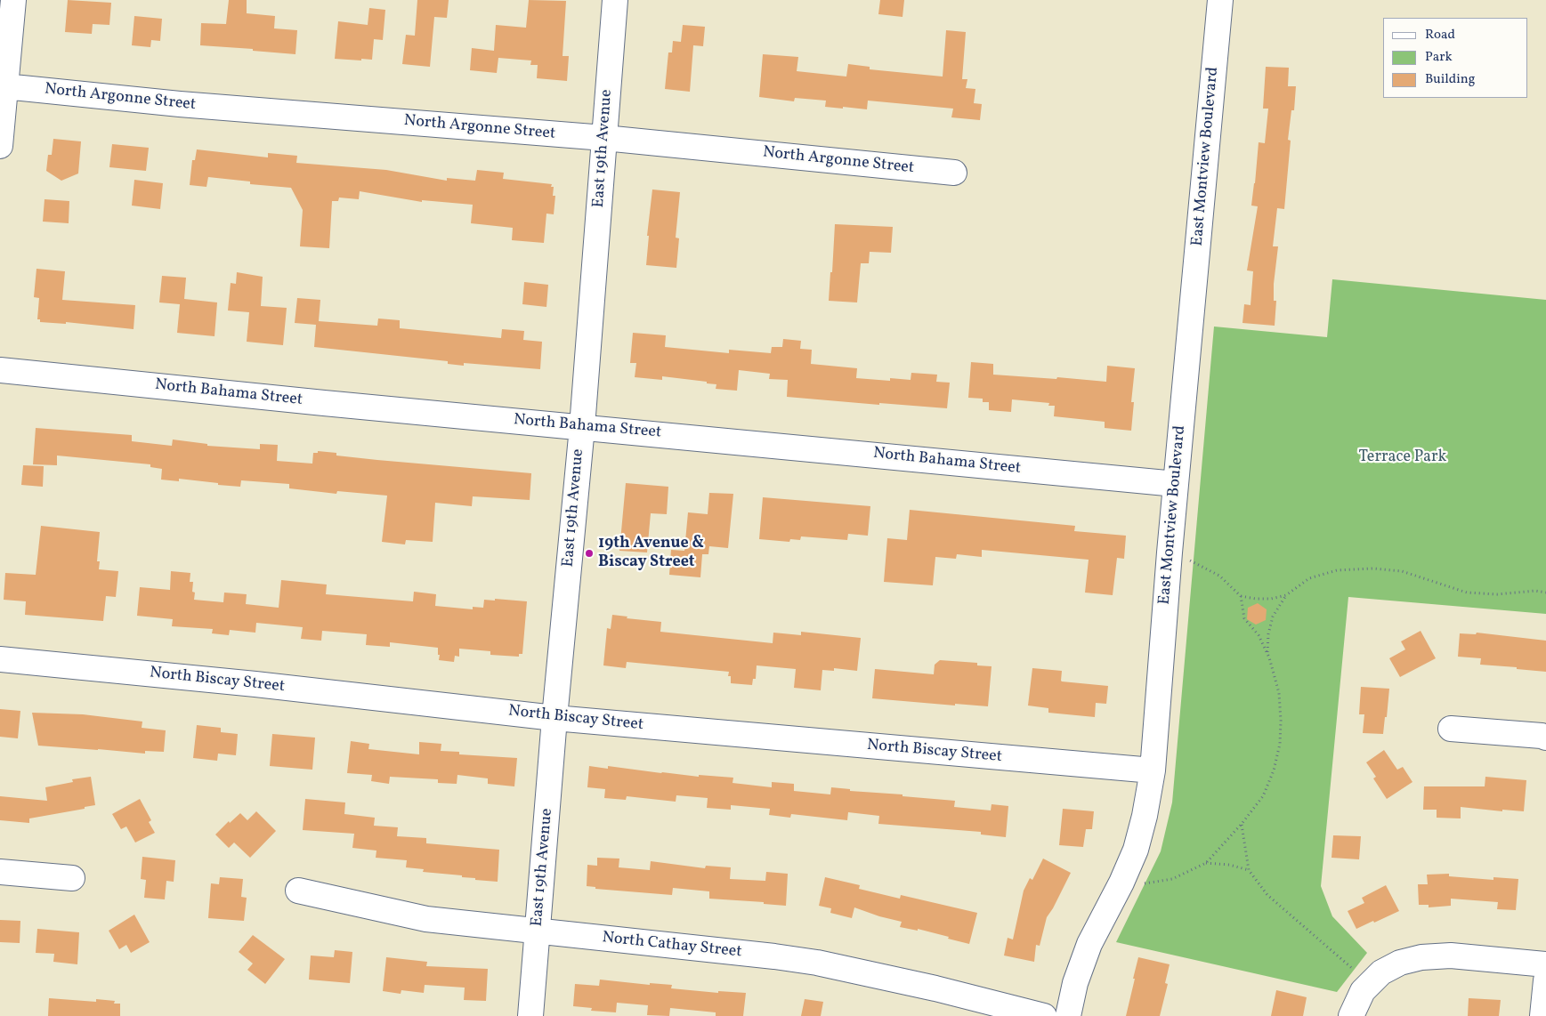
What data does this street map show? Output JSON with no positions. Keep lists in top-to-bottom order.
{
  "streets": {
    "street": [
      "North Argonne Street",
      "East 19th Avenue",
      "East Montview Boulevard",
      "North Bahama Street",
      "North Biscay Street",
      "North Cathay Street"
    ]
  },
  "crossings": [
    ["North Argonne Street", "East 19th Avenue"],
    ["East 19th Avenue", "North Bahama Street"],
    ["East 19th Avenue", "North Biscay Street"],
    ["East 19th Avenue", "North Cathay Street"],
    ["East Montview Boulevard", "North Bahama Street"],
    ["East Montview Boulevard", "North Biscay Street"]
  ],
  "parks": ["Terrace Park"],
  "places": ["19th Avenue & Biscay Street"],
  "legend": ["Road", "Park", "Building"]
}
